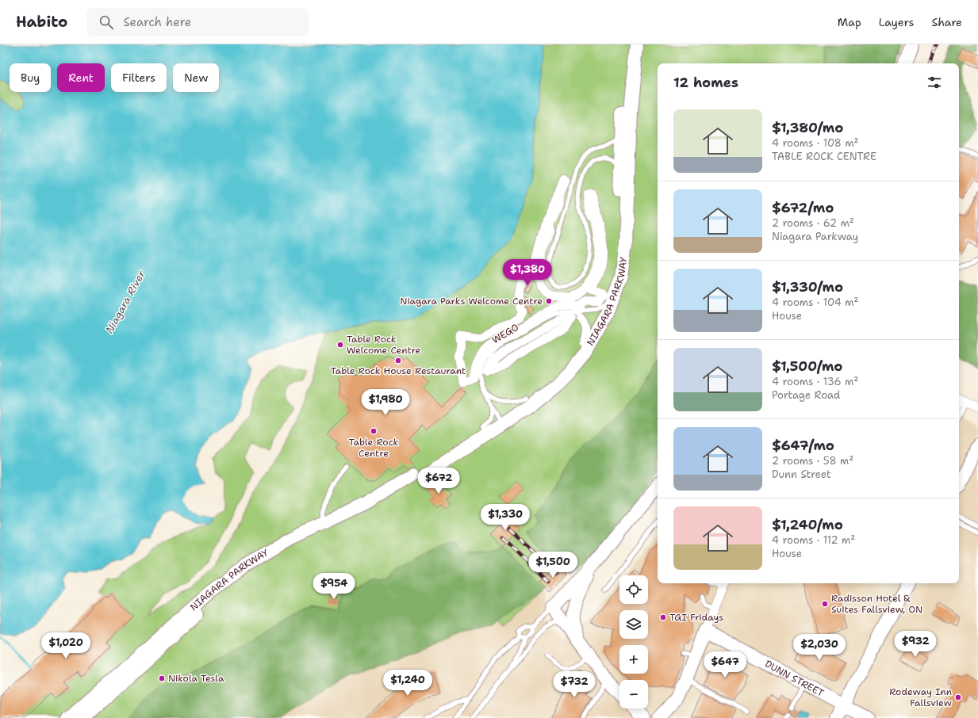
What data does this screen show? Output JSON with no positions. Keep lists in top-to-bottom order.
{
  "streets": {
    "main road": ["NIAGARA PARKWAY", "DUNN STREET"],
    "lane": ["WEGO"]
  },
  "crossings": [
    ["NIAGARA PARKWAY", "WEGO"]
  ],
  "water": ["Niagara River"],
  "places": [
    "Niagara Parks Welcome Centre",
    "Table Rock Welcome Centre",
    "Table Rock House Restaurant",
    "Table Rock Centre",
    "Radisson Hotel & Suites Fallsview, ON",
    "TGI Fridays",
    "Nikola Tesla",
    "Rodeway Inn Fallsview"
  ],
  "page": {
    "header": "Habito",
    "search": "Search here",
    "nav": ["Map", "Layers", "Share"],
    "chip": [
      "Buy",
      "Rent",
      "Filters",
      "New"
    ],
    "heading": "12 homes",
    "list": [
      {
        "name": "$1,380/mo",
        "note": "4 rooms · 108 m² · TABLE ROCK CENTRE"
      },
      {
        "name": "$672/mo",
        "note": "2 rooms · 62 m² · Niagara Parkway"
      },
      {
        "name": "$1,330/mo",
        "note": "4 rooms · 104 m² · House"
      },
      {
        "name": "$1,500/mo",
        "note": "4 rooms · 136 m² · Portage Road"
      },
      {
        "name": "$647/mo",
        "note": "2 rooms · 58 m² · Dunn Street"
      },
      {
        "name": "$1,240/mo",
        "note": "4 rooms · 112 m² · House"
      }
    ],
    "price": [
      "$1,380",
      "$1,980",
      "$672",
      "$1,330",
      "$1,500",
      "$954",
      "$932",
      "$1,020",
      "$2,030",
      "$647",
      "$1,240",
      "$732"
    ],
    "map_buttons": ["+", "−"]
  }
}
